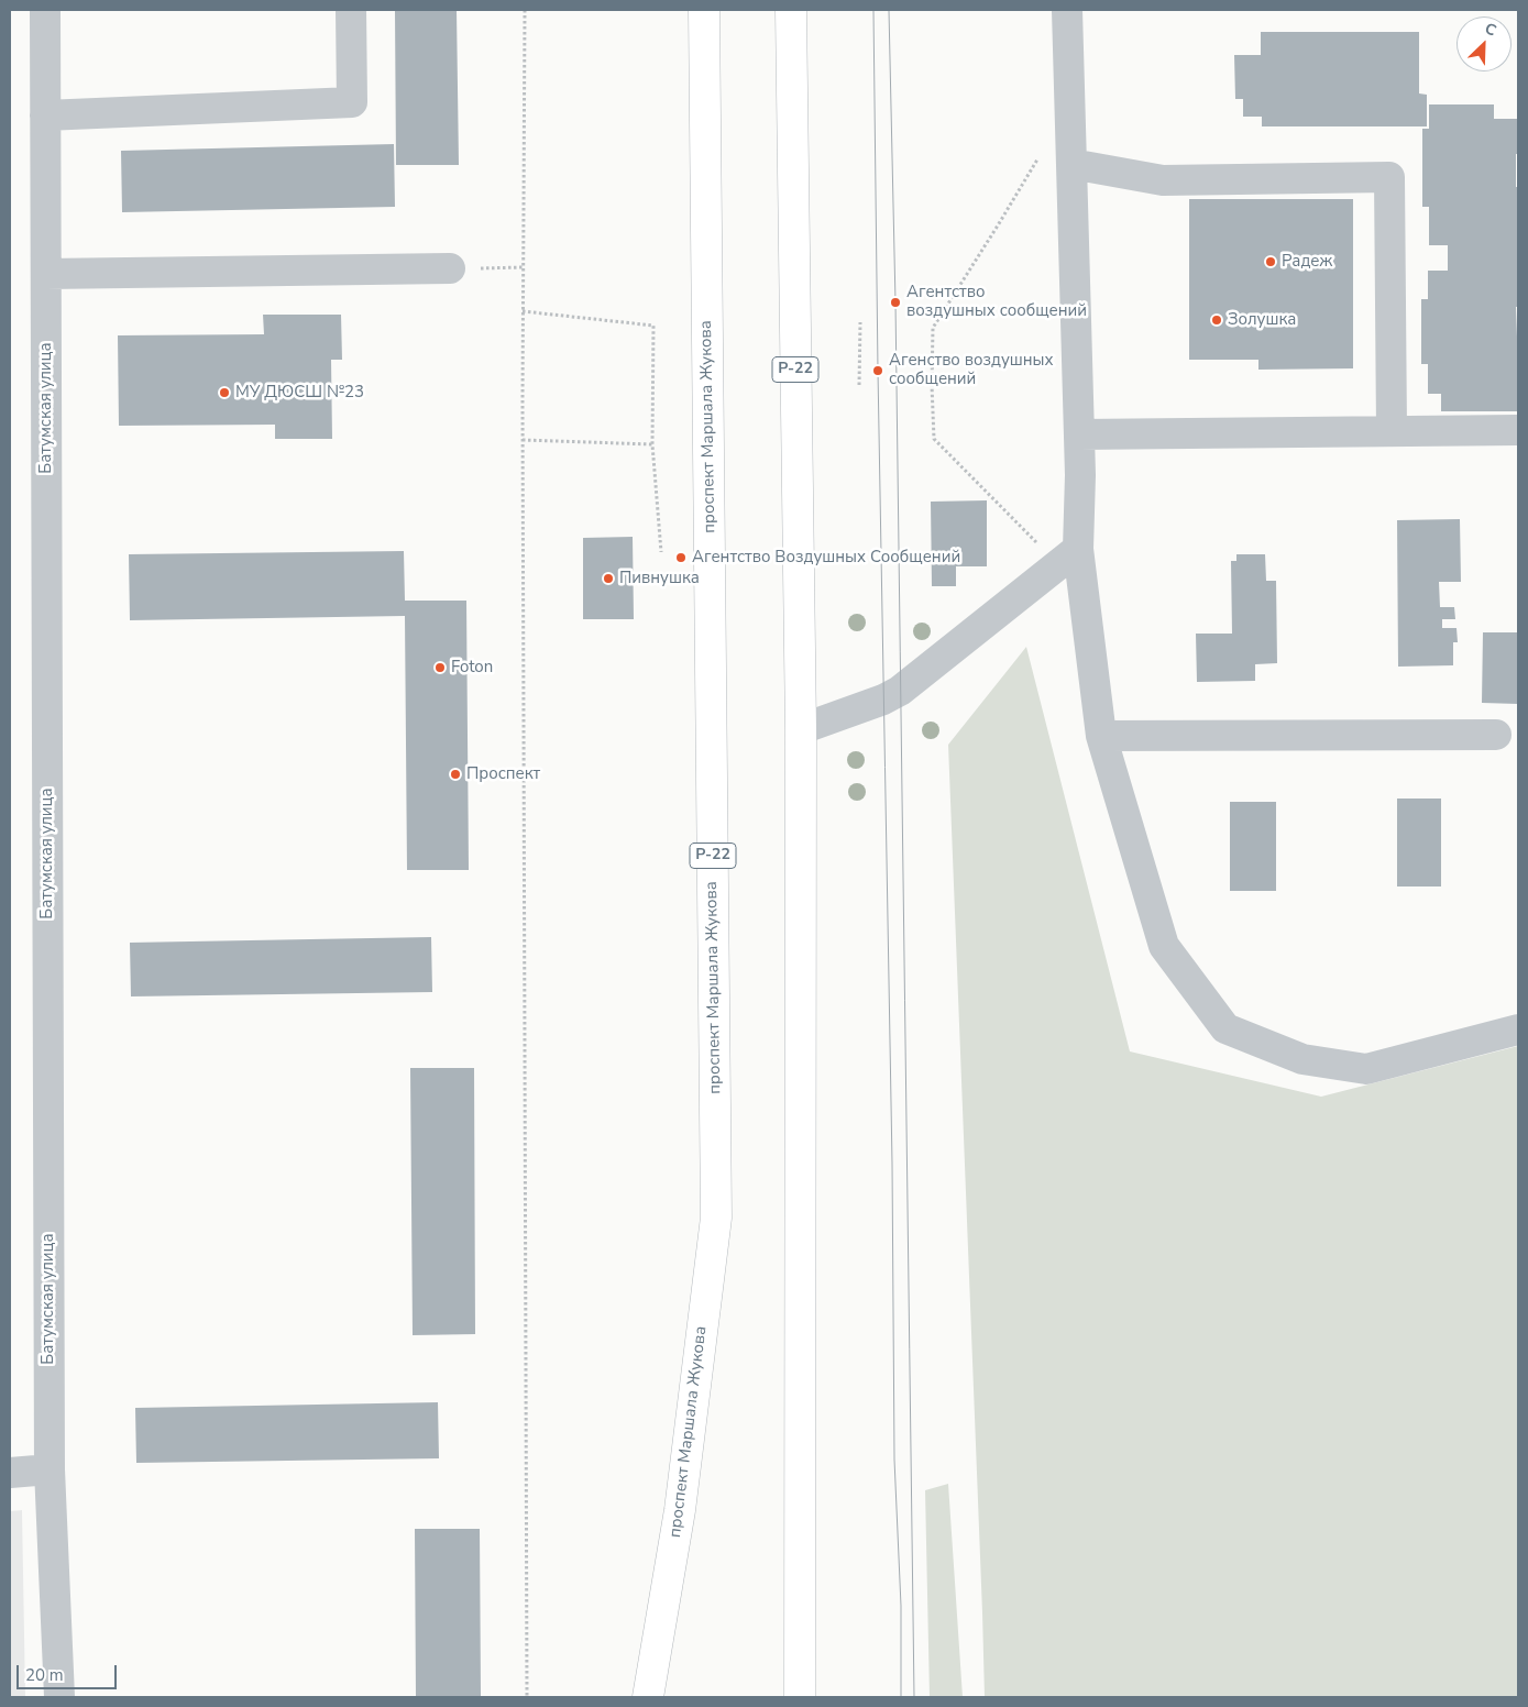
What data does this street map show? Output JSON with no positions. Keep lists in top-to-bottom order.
{
  "streets": {
    "highway": ["Р-22", "проспект Маршала Жукова"],
    "street": ["Батумская улица"]
  },
  "places": [
    "Радеж",
    "Агентство воздушных сообщений",
    "Золушка",
    "Агенство воздушных сообщений",
    "МУ ДЮСШ №23",
    "Агентство Воздушных Сообщений",
    "Пивнушка",
    "Foton",
    "Проспект"
  ],
  "scale_bar": "20 m",
  "north": "top right"
}
